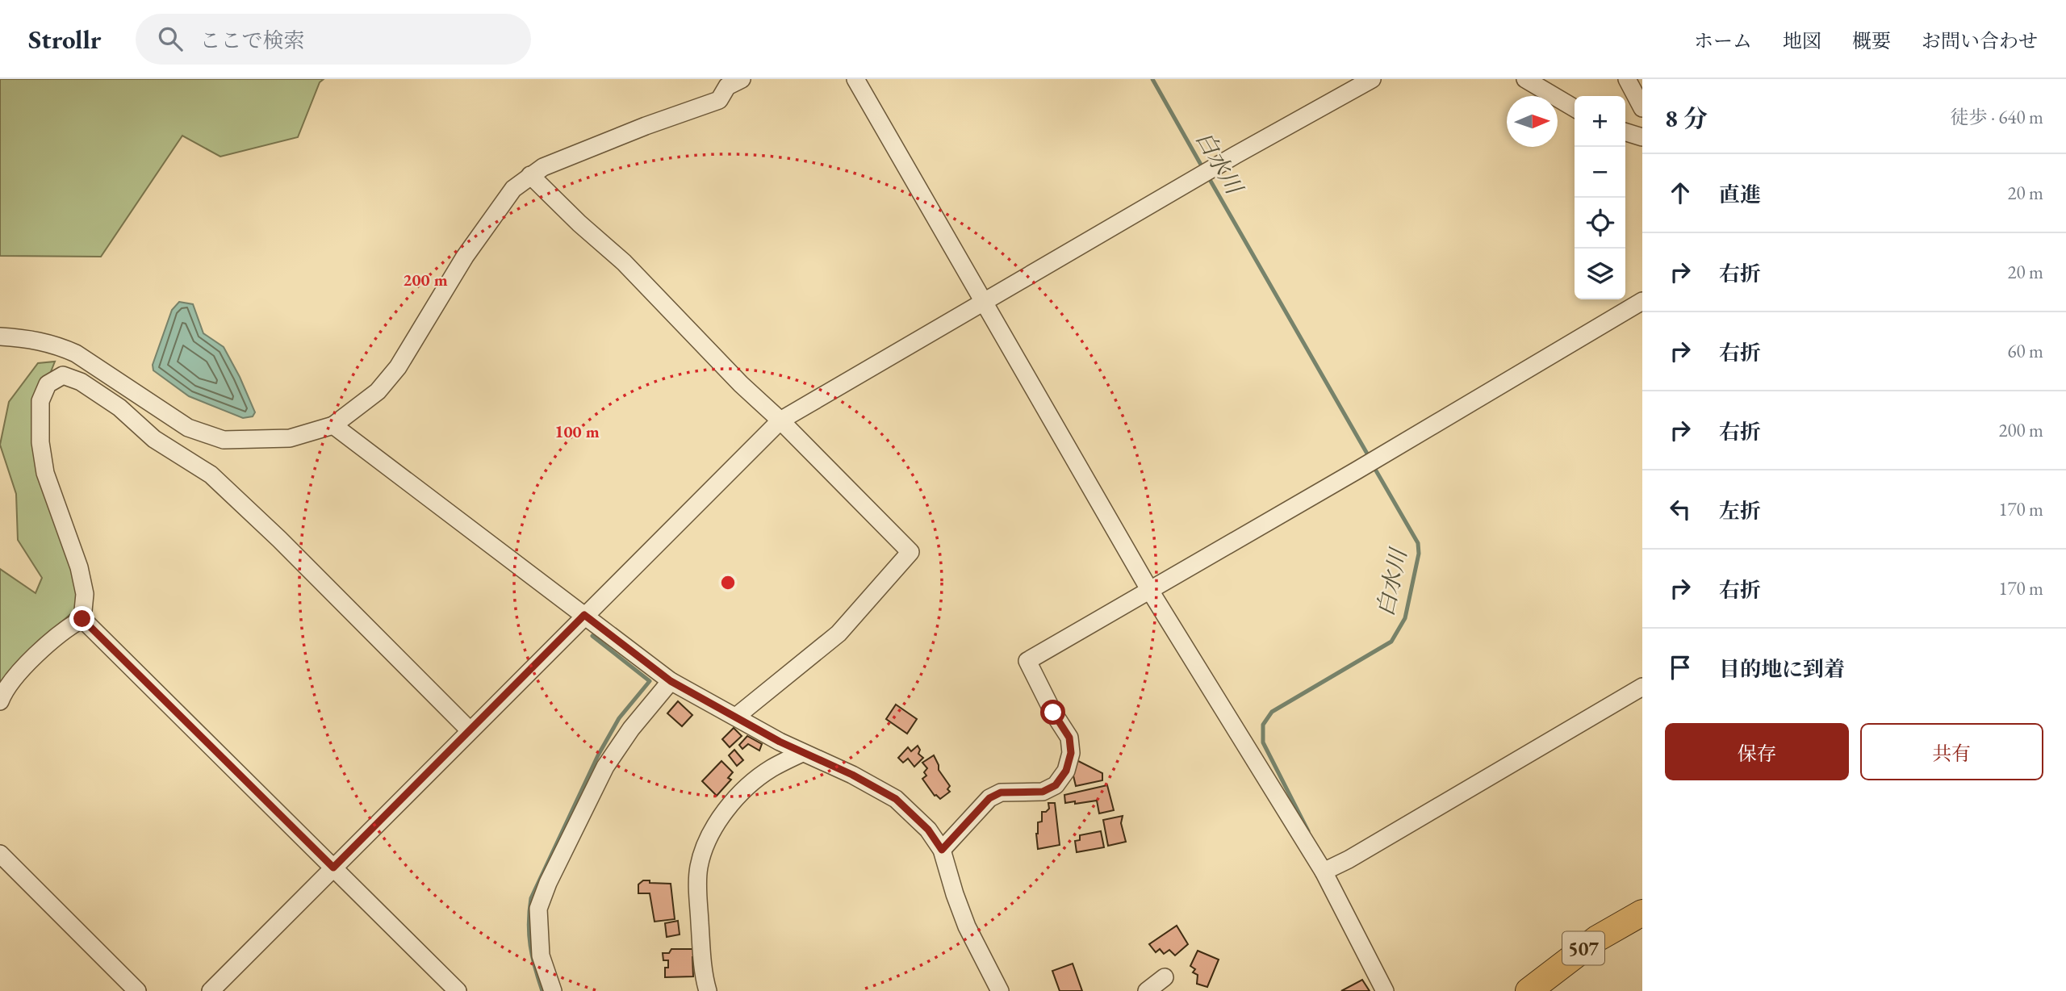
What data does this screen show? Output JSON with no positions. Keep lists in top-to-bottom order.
{
  "streets": {
    "highway": ["507"]
  },
  "water": ["白水川"],
  "north": "right",
  "page": {
    "header": "Strollr",
    "search": "ここで検索",
    "nav": [
      "ホーム",
      "地図",
      "概要",
      "お問い合わせ"
    ],
    "heading": ["8 分", "徒歩 · 640 m"],
    "map_buttons": ["+", "−"],
    "list": [
      ["直進", "20 m"],
      ["右折", "20 m"],
      ["右折", "60 m"],
      ["右折", "200 m"],
      ["左折", "170 m"],
      ["右折", "170 m"],
      "目的地に到着"
    ],
    "buttons": ["保存", "共有"]
  },
  "rings": ["200 m", "100 m"]
}
